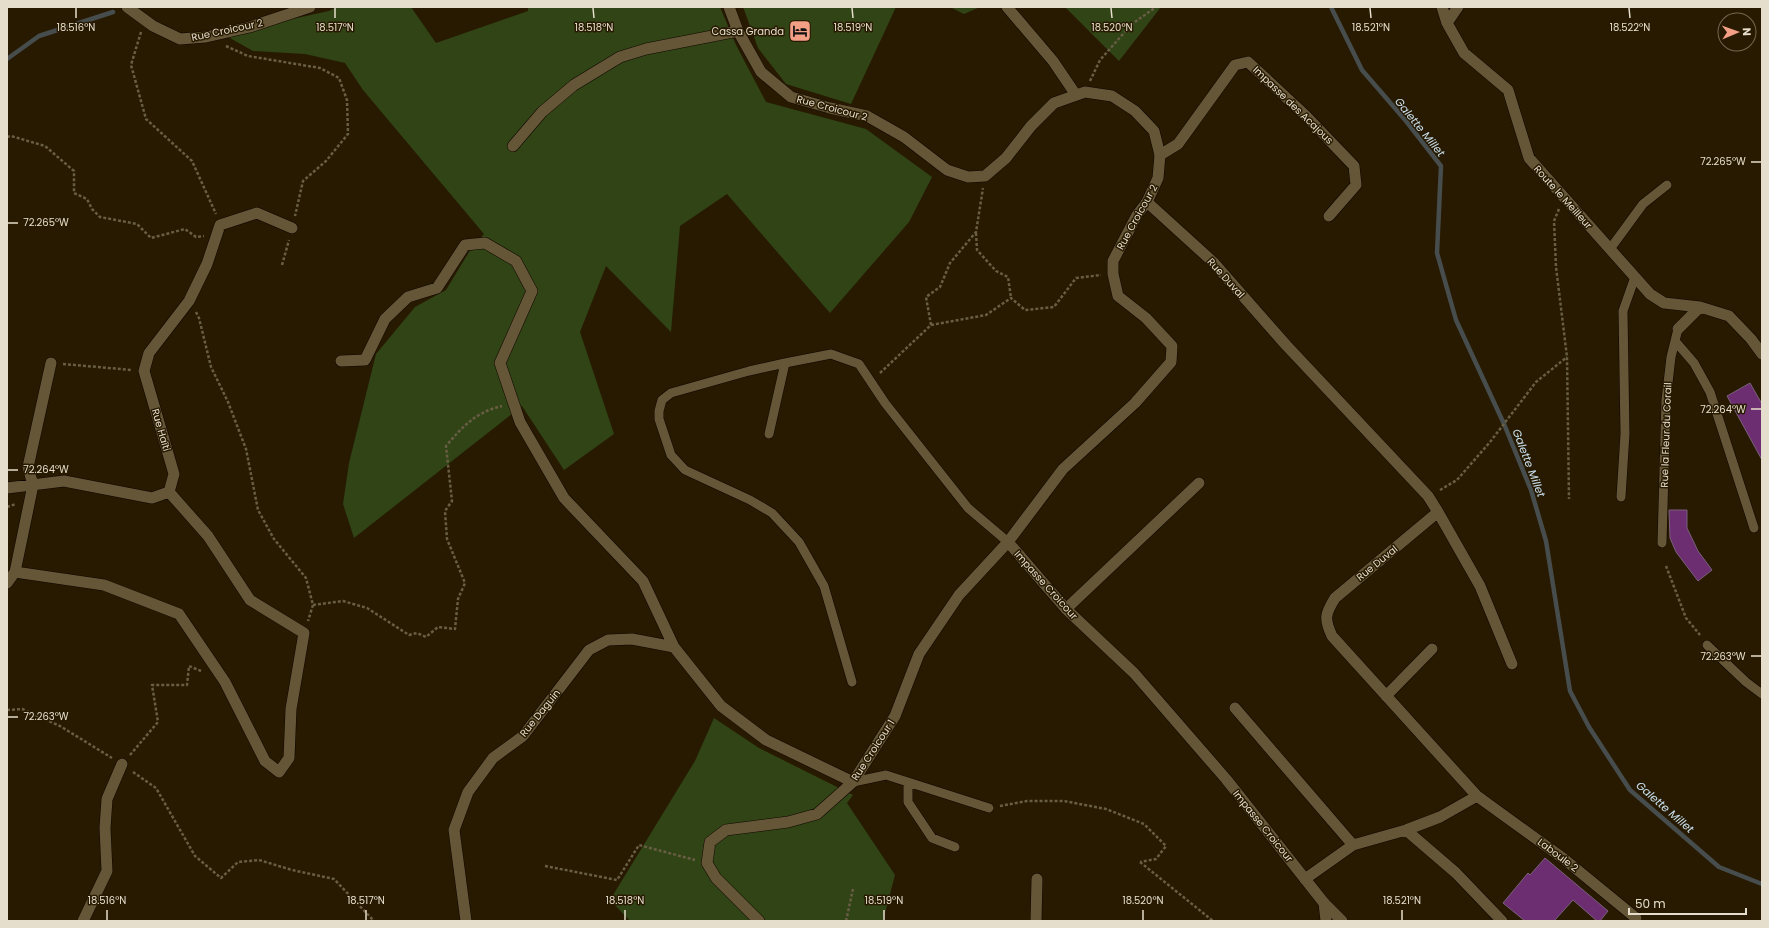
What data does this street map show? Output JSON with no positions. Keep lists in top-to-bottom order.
{
  "streets": {
    "street": [
      "Rue Croicour 2",
      "Impasse des Acajous",
      "Route le Meilleur",
      "Rue Duval",
      "Rue Haïti",
      "Impasse Croicour",
      "Rue Daguin",
      "Rue Croicour 1",
      "Laboule 2"
    ],
    "lane": ["Rue la Fleur du Corail"]
  },
  "crossings": [
    ["Rue Croicour 2", "Impasse des Acajous"],
    ["Rue Croicour 2", "Rue Duval"],
    ["Rue Croicour 2", "Impasse Croicour"],
    ["Rue Croicour 2", "Rue Croicour 1"],
    ["Rue Duval", "Laboule 2"],
    ["Impasse Croicour", "Rue Croicour 1"]
  ],
  "water": ["Galette Millet"],
  "places": {
    "hotel": ["Cassa Granda"]
  },
  "scale_bar": "50 m",
  "north": "right",
  "coordinates": [
    "18.516°N",
    "18.517°N",
    "18.518°N",
    "18.519°N",
    "18.520°N",
    "18.521°N",
    "18.522°N",
    "72.265°W",
    "72.264°W",
    "72.263°W"
  ]
}
